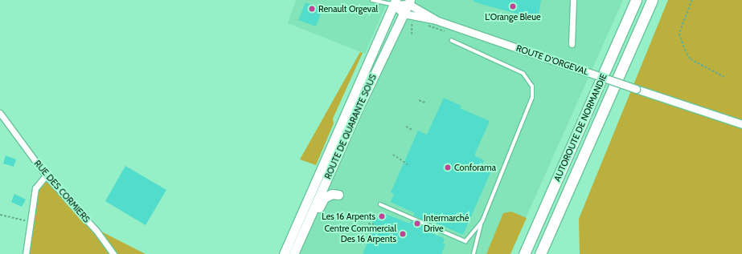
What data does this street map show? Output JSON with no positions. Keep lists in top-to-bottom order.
{
  "streets": {
    "highway": ["AUTOROUTE DE NORMANDIE"],
    "main road": ["ROUTE DE QUARANTE SOUS"],
    "street": ["ROUTE D'ORGEVAL", "RUE DES CORMIERS"]
  },
  "crossings": [
    ["ROUTE D'ORGEVAL", "ROUTE DE QUARANTE SOUS"]
  ],
  "places": [
    "L'Orange Bleue",
    "Renault Orgeval",
    "Conforama",
    "Les 16 Arpents",
    "Intermarché Drive",
    "Centre Commercial Des 16 Arpents"
  ]
}
